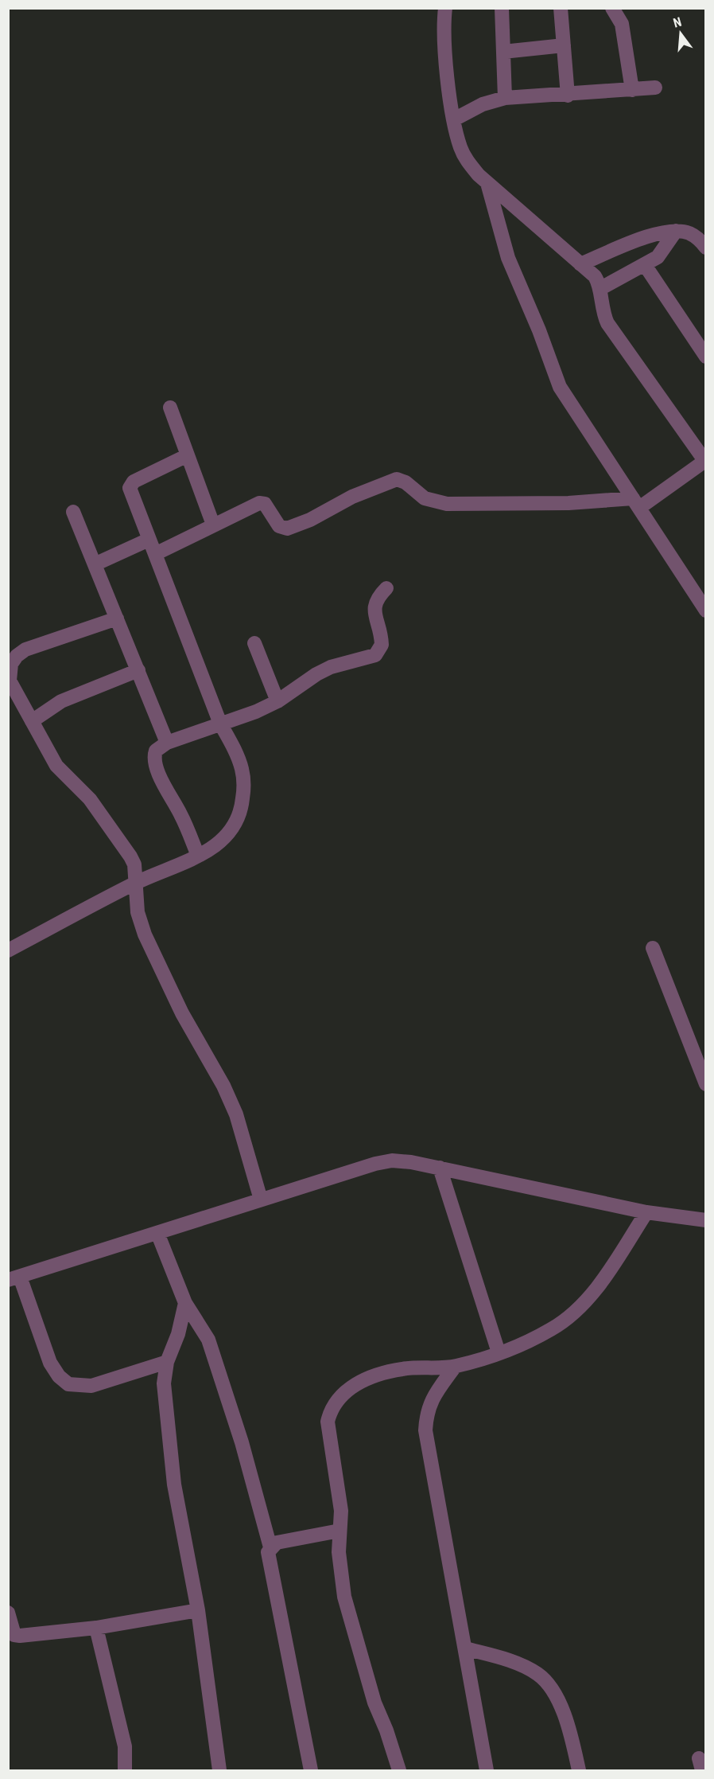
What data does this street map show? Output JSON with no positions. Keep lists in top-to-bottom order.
{
  "north": "top"
}
